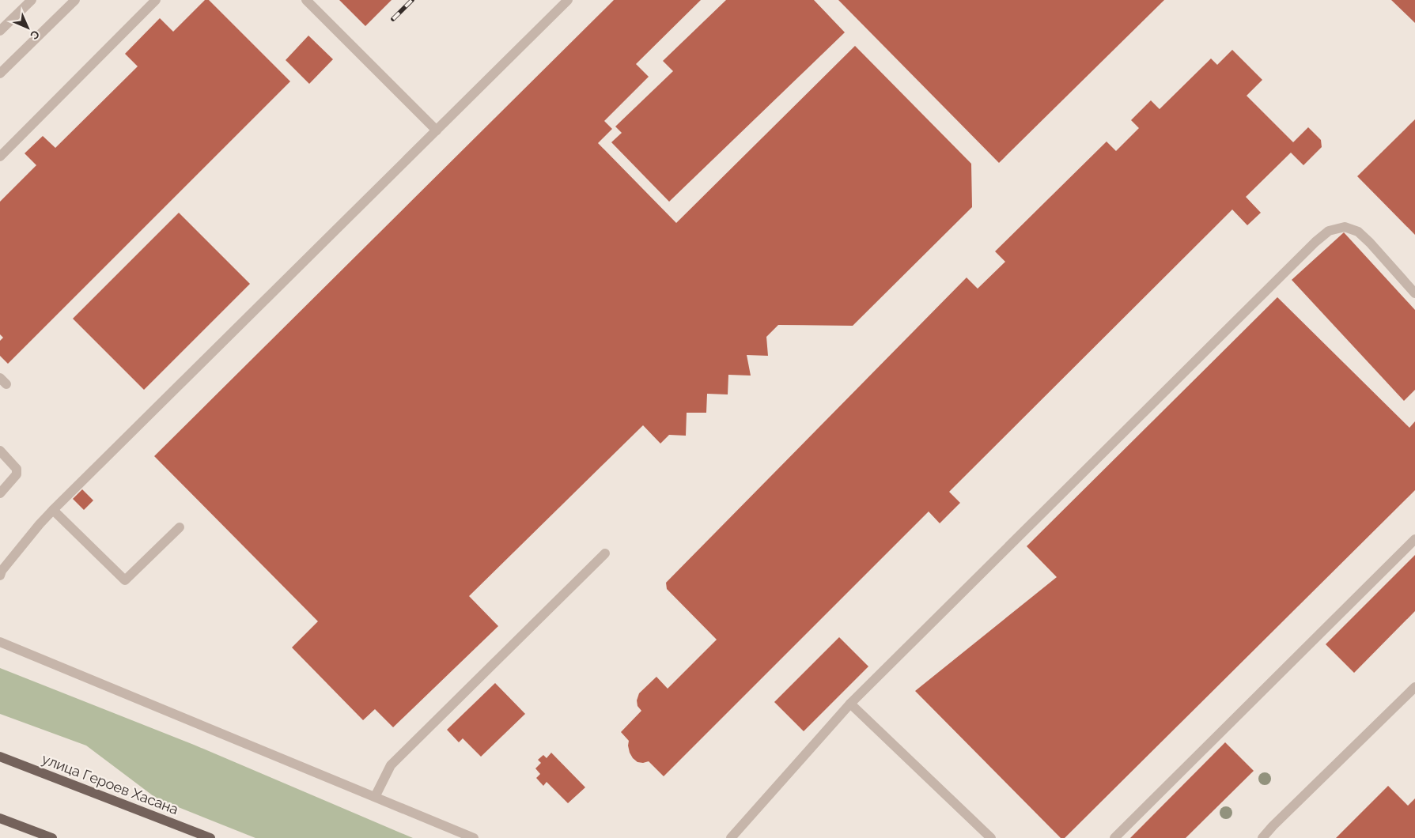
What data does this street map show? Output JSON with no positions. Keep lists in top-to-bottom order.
{
  "streets": {
    "main road": ["улица Героев Хасана"]
  },
  "north": "bottom right"
}
